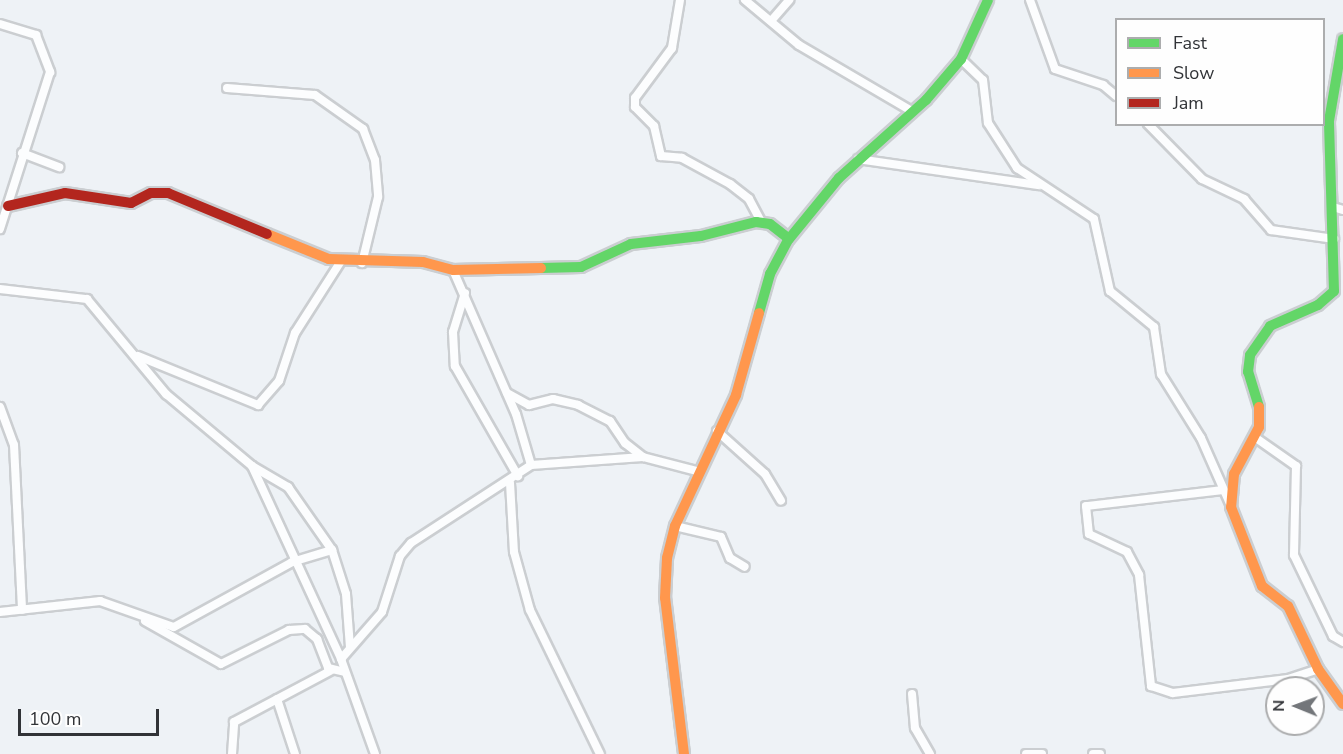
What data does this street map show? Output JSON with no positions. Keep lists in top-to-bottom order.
{
  "legend": ["Fast", "Slow", "Jam"],
  "scale_bar": "100 m",
  "north": "left"
}
